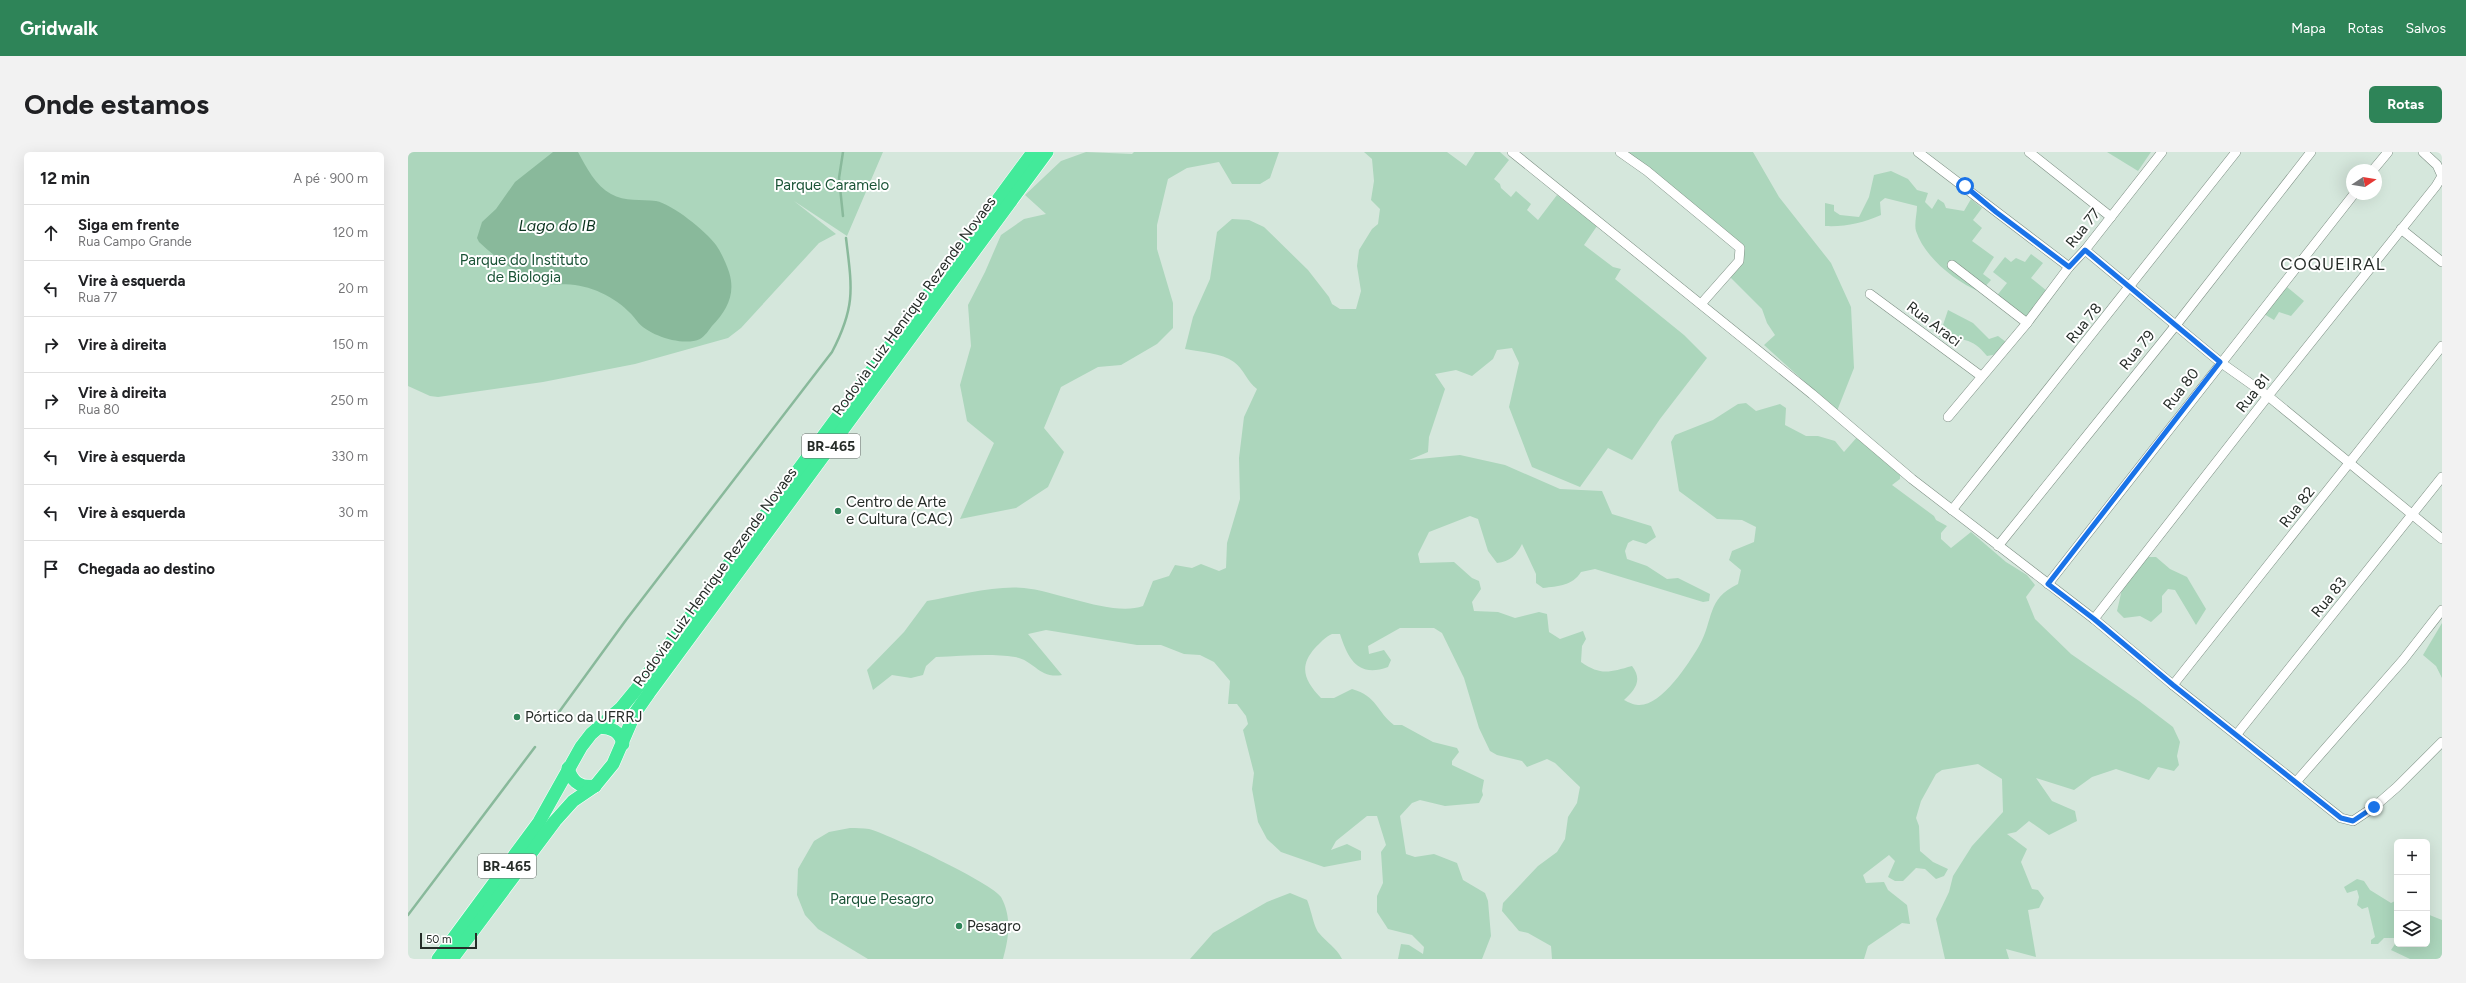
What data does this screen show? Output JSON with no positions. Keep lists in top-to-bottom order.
{
  "streets": {
    "highway": ["Rodovia Luiz Henrique Rezende Novaes", "BR-465"],
    "street": [
      "Rua 77",
      "Rua 78",
      "Rua Araci",
      "Rua 79",
      "Rua 80",
      "Rua 81",
      "Rua 82",
      "Rua 83"
    ]
  },
  "crossings": [
    ["Rua 77", "Rua Araci"]
  ],
  "districts": ["COQUEIRAL"],
  "water": ["Lago do IB"],
  "parks": ["Parque Caramelo", "Parque do Instituto de Biologia", "Parque Pesagro"],
  "places": ["Centro de Arte e Cultura (CAC)", "Pórtico da UFRRJ", "Pesagro"],
  "scale_bar": "50 m",
  "north": "right",
  "page": {
    "header": "Gridwalk",
    "nav": ["Mapa", "Rotas", "Salvos"],
    "buttons": "Rotas",
    "title": "Onde estamos",
    "heading": ["12 min", "A pé · 900 m"],
    "list": [
      ["Siga em frente", "Rua Campo Grande", "120 m"],
      ["Vire à esquerda", "Rua 77", "20 m"],
      ["Vire à direita", "150 m"],
      ["Vire à direita", "Rua 80", "250 m"],
      ["Vire à esquerda", "330 m"],
      ["Vire à esquerda", "30 m"],
      "Chegada ao destino"
    ],
    "map_buttons": ["+", "−"],
    "scale": "50 m"
  }
}
